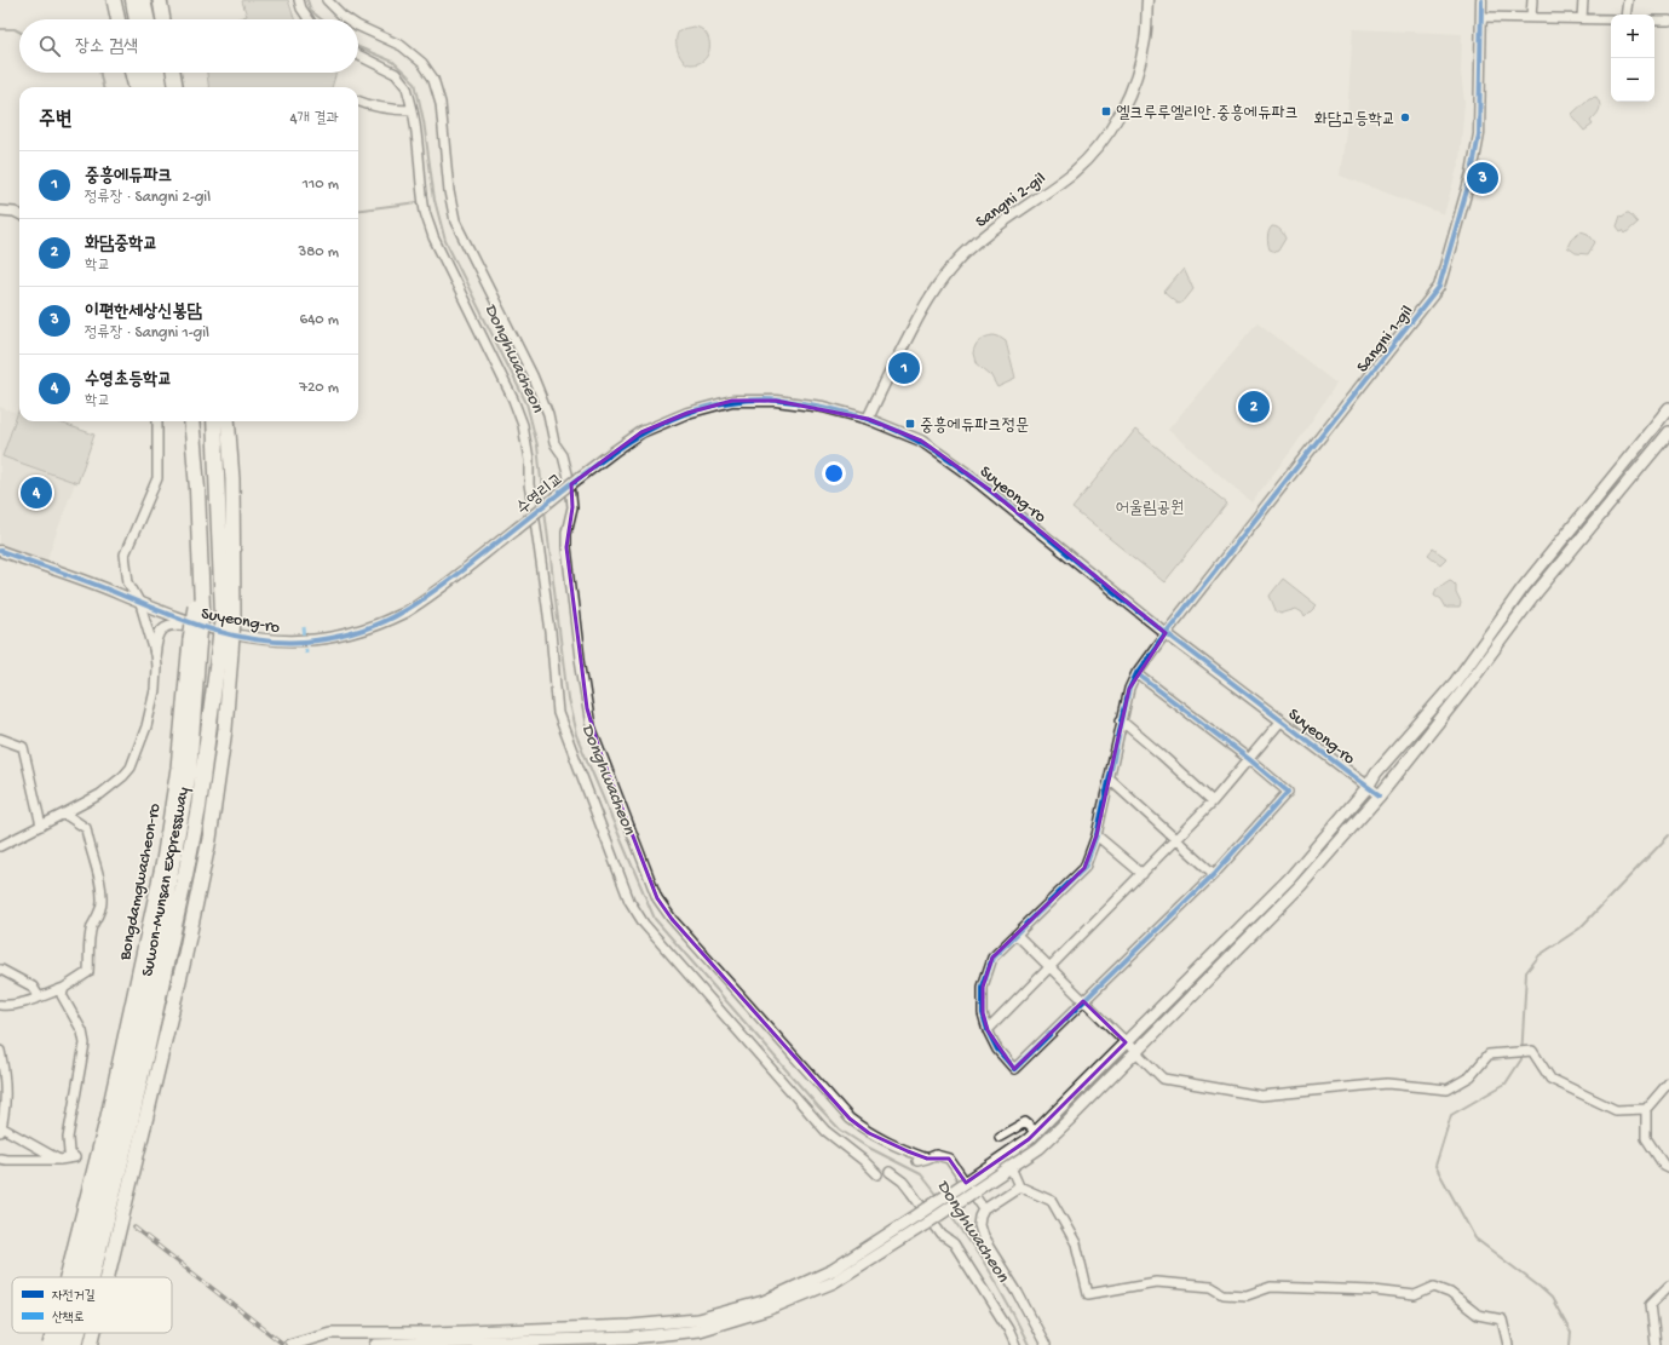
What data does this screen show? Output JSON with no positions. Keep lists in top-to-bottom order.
{
  "streets": {
    "highway": ["Suwon-Munsan Expressway"],
    "street": [
      "Sangni 2-gil",
      "Sangni 1-gil",
      "수영리교",
      "Suyeong-ro"
    ]
  },
  "crossings": [
    ["Sangni 2-gil", "Suyeong-ro"],
    ["Sangni 1-gil", "Suyeong-ro"],
    ["수영리교", "Suyeong-ro"]
  ],
  "water": ["Donghwacheon"],
  "parks": ["어울림공원"],
  "places": {
    "transit": ["엘크루루엘리안.중흥에듀파크", "중흥에듀파크정문"],
    "other": ["화담고등학교"]
  },
  "legend": ["자전거길", "산책로"],
  "page": {
    "map_buttons": ["+", "−"],
    "search": "장소 검색",
    "heading": ["주변", "4개 결과"],
    "list": [
      {
        "mark": "1",
        "name": "중흥에듀파크",
        "note": "정류장 · Sangni 2-gil",
        "value": "110 m"
      },
      {
        "mark": "2",
        "name": "화담중학교",
        "note": "학교",
        "value": "380 m"
      },
      {
        "mark": "3",
        "name": "이편한세상신봉담",
        "note": "정류장 · Sangni 1-gil",
        "value": "640 m"
      },
      {
        "mark": "4",
        "name": "수영초등학교",
        "note": "학교",
        "value": "720 m"
      }
    ],
    "pins": [
      "3",
      "1",
      "2",
      "4"
    ]
  }
}
